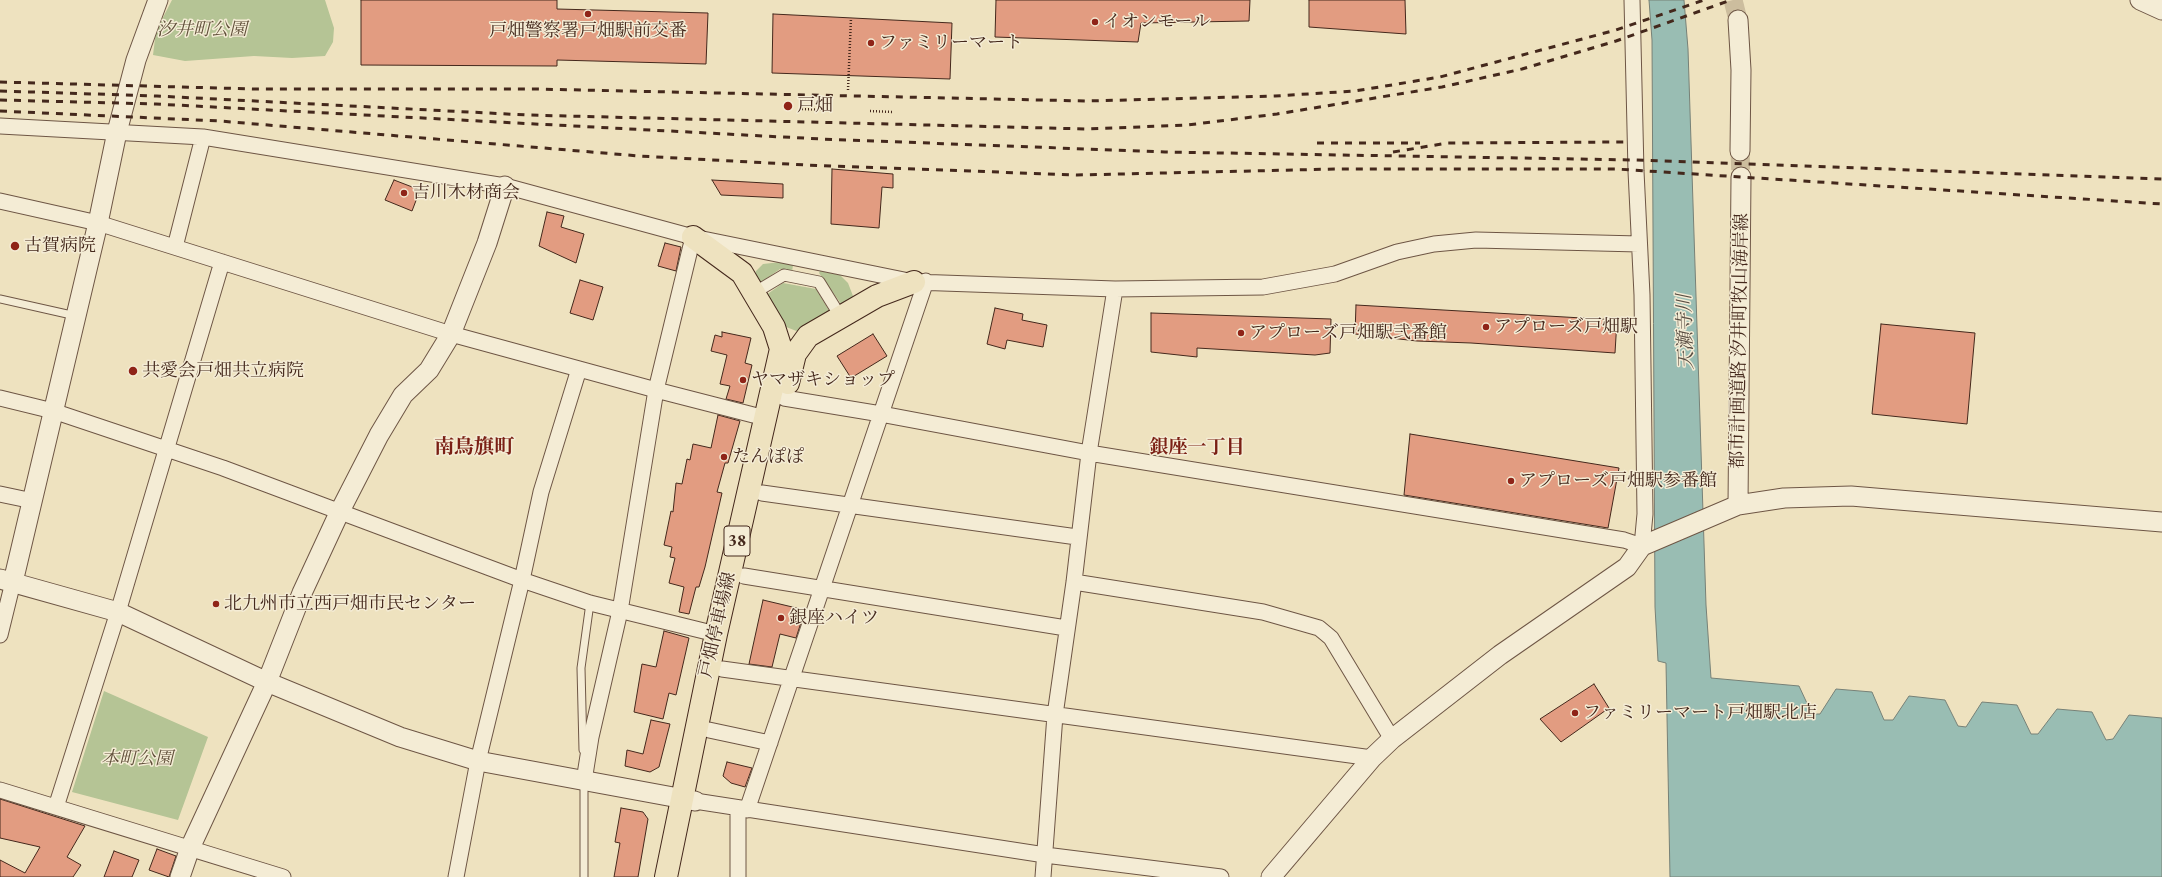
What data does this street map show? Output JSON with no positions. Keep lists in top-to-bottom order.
{
  "streets": {
    "main road": ["38", "戸畑停車場線"],
    "street": ["都市計画道路 汐井町牧山海岸線"]
  },
  "districts": ["南鳥旗町", "銀座一丁目"],
  "water": ["天瀬寺川"],
  "parks": ["汐井町公園", "本町公園"],
  "places": [
    "戸畑警察署戸畑駅前交番",
    "イオンモール",
    "ファミリーマート",
    "戸畑",
    "吉川木材商会",
    "古賀病院",
    "アプローズ戸畑駅",
    "アプローズ戸畑駅弐番館",
    "共愛会戸畑共立病院",
    "ヤマザキショップ",
    "たんぽぽ",
    "アプローズ戸畑駅参番館",
    "北九州市立西戸畑市民センター",
    "銀座ハイツ",
    "ファミリーマート戸畑駅北店"
  ]
}
